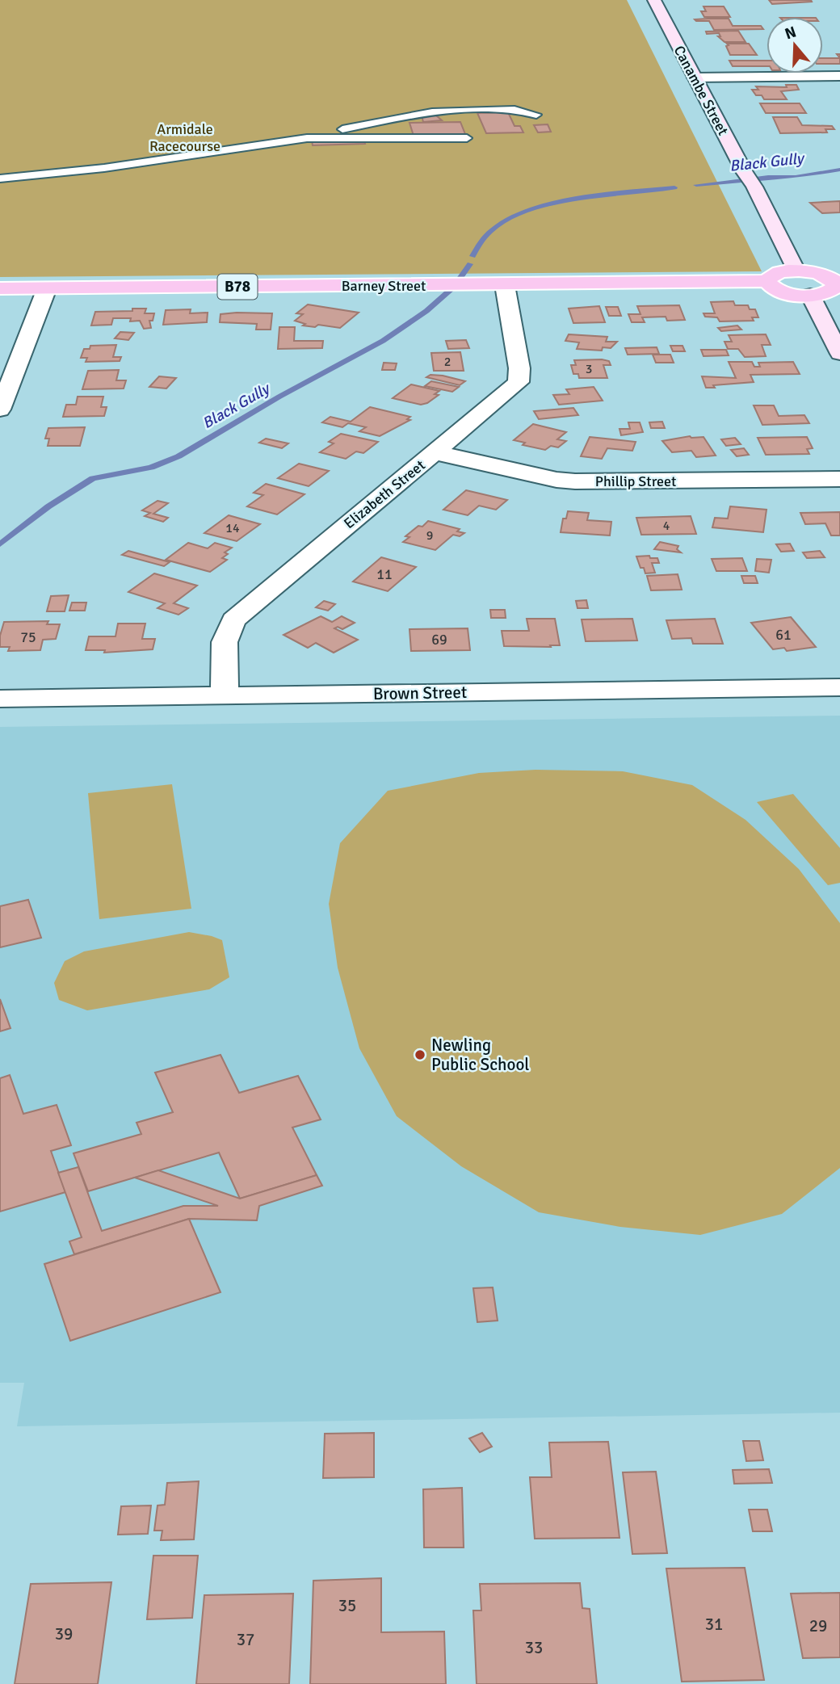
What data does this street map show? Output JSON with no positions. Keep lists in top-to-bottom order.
{
  "streets": {
    "main road": ["Barney Street", "B78"],
    "street": [
      "Canambe Street",
      "Phillip Street",
      "Elizabeth Street",
      "Brown Street"
    ]
  },
  "crossings": [
    ["Canambe Street", "B78"],
    ["Barney Street", "B78"],
    ["Barney Street", "Elizabeth Street"],
    ["Phillip Street", "Elizabeth Street"],
    ["Elizabeth Street", "Brown Street"]
  ],
  "water": ["Black Gully"],
  "parks": ["Armidale Racecourse"],
  "places": ["Newling Public School"],
  "house_numbers": [
    "2",
    "3",
    "4",
    "14",
    "9",
    "11",
    "61",
    "75",
    "69",
    "35",
    "31",
    "29",
    "39",
    "37",
    "33"
  ],
  "north": "top"
}
